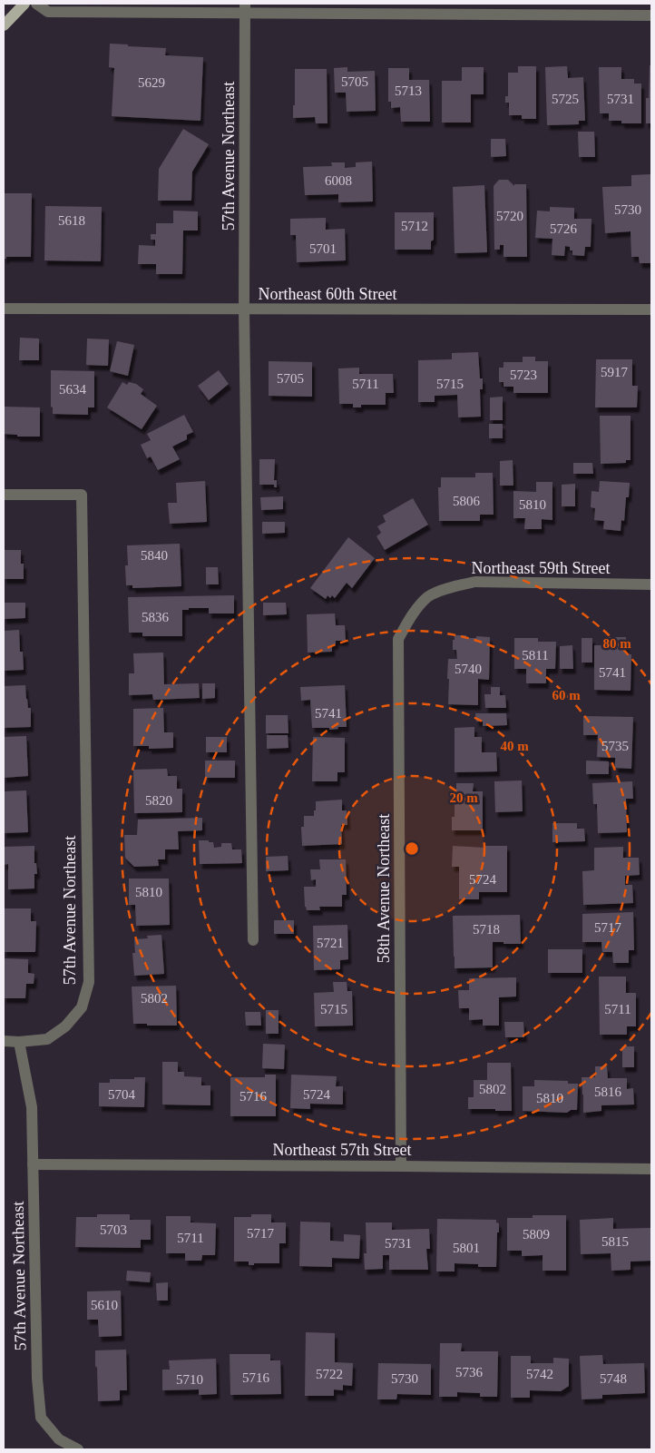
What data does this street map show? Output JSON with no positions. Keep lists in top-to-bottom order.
{
  "streets": {
    "street": [
      "57th Avenue Northeast",
      "Northeast 60th Street",
      "Northeast 59th Street",
      "58th Avenue Northeast",
      "Northeast 57th Street"
    ]
  },
  "crossings": [
    ["57th Avenue Northeast", "Northeast 60th Street"],
    ["57th Avenue Northeast", "Northeast 57th Street"],
    ["Northeast 59th Street", "58th Avenue Northeast"],
    ["58th Avenue Northeast", "Northeast 57th Street"]
  ],
  "house_numbers": [
    "5705",
    "5629",
    "5713",
    "5725",
    "5731",
    "6008",
    "5730",
    "5720",
    "5618",
    "5712",
    "5726",
    "5701",
    "5917",
    "5723",
    "5705",
    "5711",
    "5715",
    "5634",
    "5806",
    "5810",
    "5840",
    "5836",
    "5811",
    "5740",
    "5741",
    "5741",
    "5735",
    "5820",
    "5724",
    "5810",
    "5717",
    "5718",
    "5721",
    "5802",
    "5715",
    "5711",
    "5802",
    "5816",
    "5704",
    "5724",
    "5716",
    "5810",
    "5703",
    "5717",
    "5809",
    "5711",
    "5815",
    "5731",
    "5801",
    "5610",
    "5736",
    "5722",
    "5742",
    "5716",
    "5730",
    "5748",
    "5710"
  ],
  "rings": [
    "80 m",
    "60 m",
    "40 m",
    "20 m"
  ]
}
